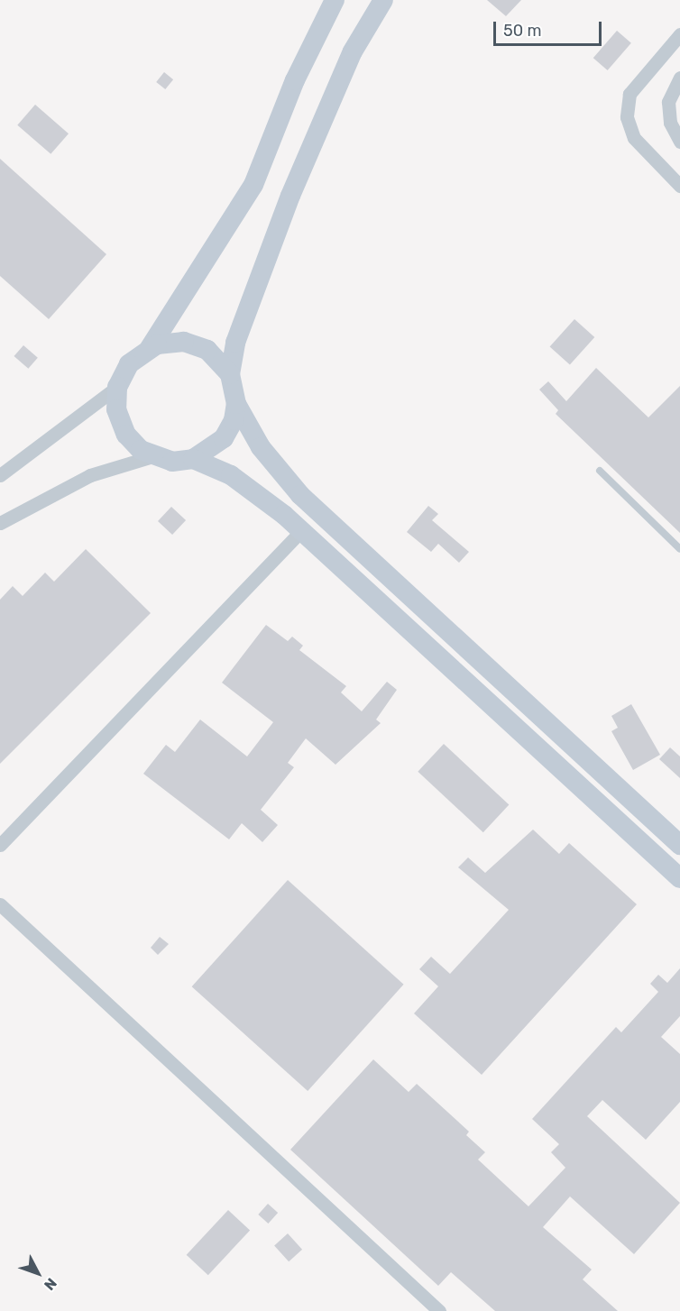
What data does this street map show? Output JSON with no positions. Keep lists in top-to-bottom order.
{
  "scale_bar": "50 m",
  "north": "bottom right"
}
